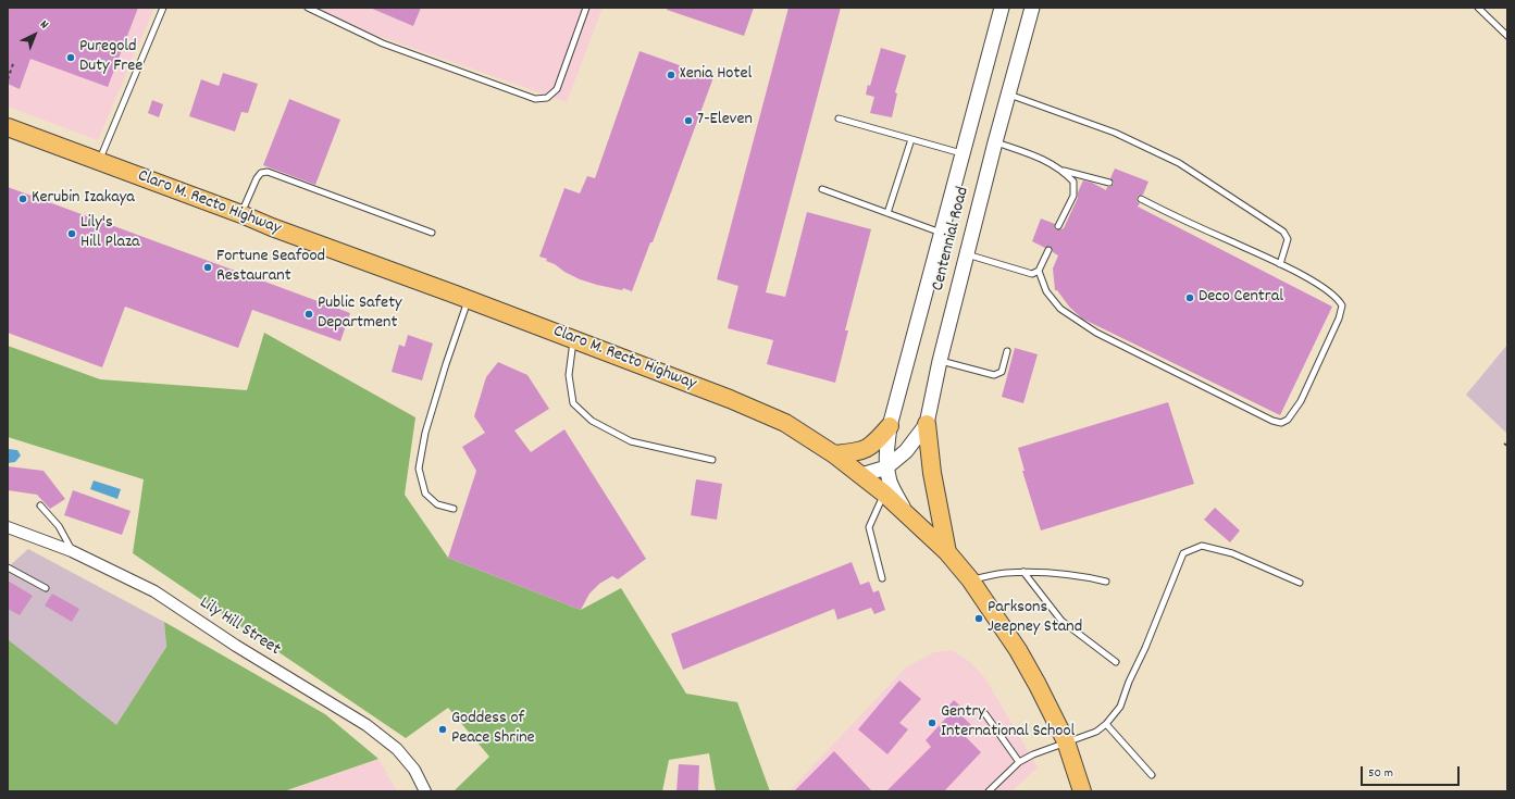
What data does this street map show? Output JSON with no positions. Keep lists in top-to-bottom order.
{
  "streets": {
    "main road": ["Claro M. Recto Highway"],
    "street": ["Centennial Road", "Lily Hill Street"]
  },
  "crossings": [
    ["Claro M. Recto Highway", "Centennial Road"]
  ],
  "places": [
    "Puregold Duty Free",
    "Xenia Hotel",
    "7-Eleven",
    "Kerubin Izakaya",
    "Lily's Hill Plaza",
    "Fortune Seafood Restaurant",
    "Deco Central",
    "Public Safety Department",
    "Parksons Jeepney Stand",
    "Gentry International School",
    "Goddess of Peace Shrine"
  ],
  "scale_bar": "50 m",
  "north": "top right"
}
